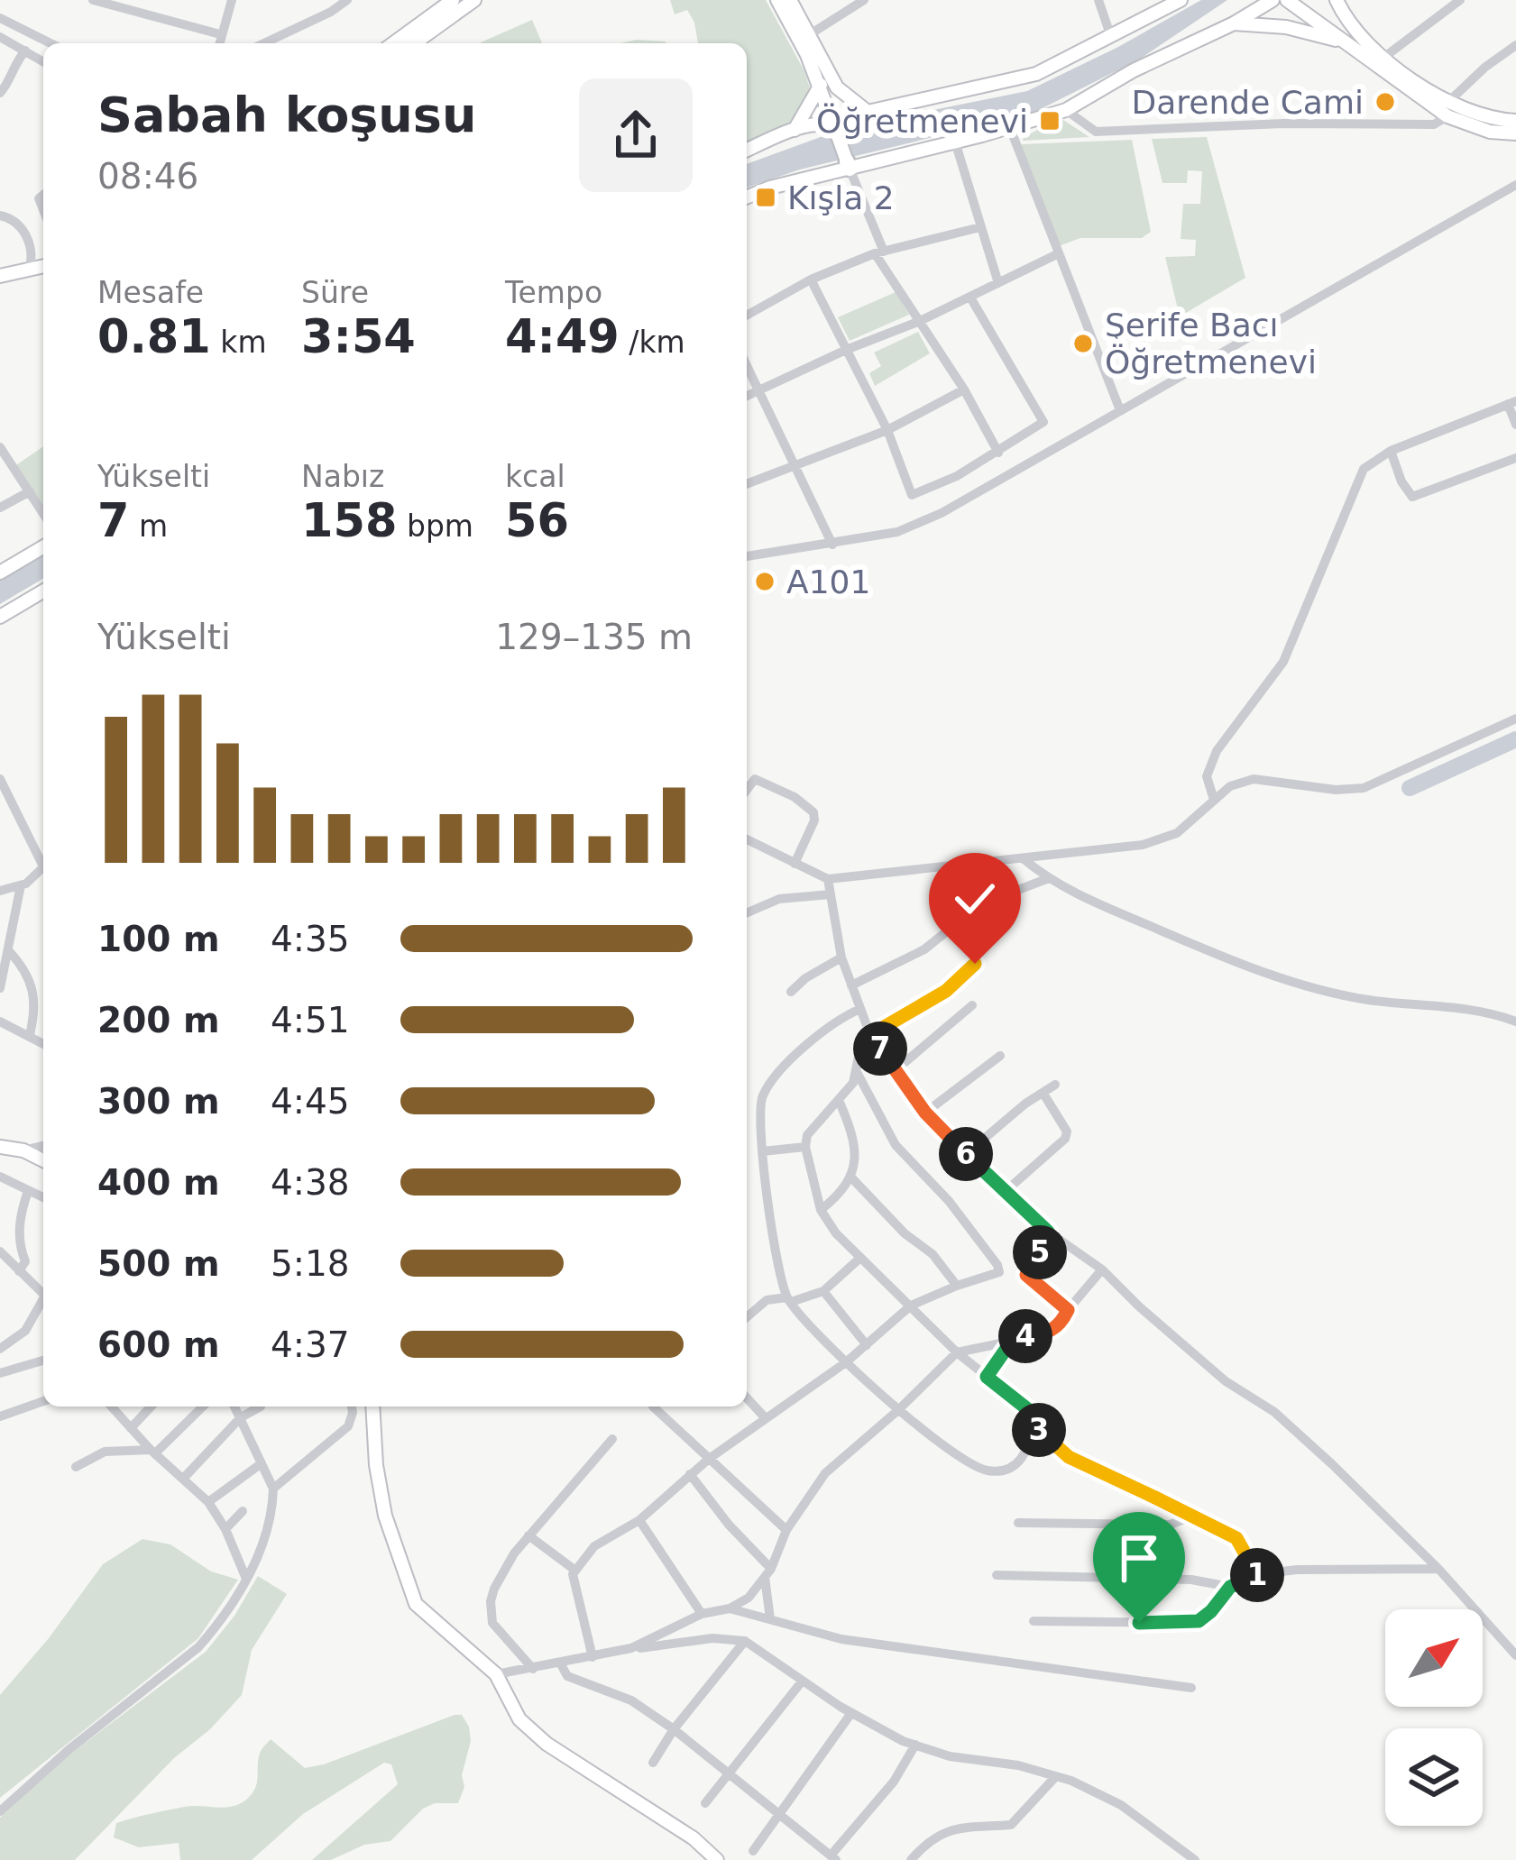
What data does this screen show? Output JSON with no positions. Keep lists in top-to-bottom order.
{
  "places": {
    "other": ["Darende Cami", "Şerife Bacı Öğretmenevi", "A101"],
    "transit": ["Öğretmenevi", "Kışla 2"]
  },
  "north": "top right",
  "page": {
    "heading": ["Sabah koşusu", "08:46"],
    "stats": [
      ["Mesafe", "0.81 km"],
      ["Süre", "3:54"],
      ["Tempo", "4:49 /km"],
      ["Yükselti", "7 m"],
      ["Nabız", "158 bpm"],
      ["kcal", "56"]
    ],
    "chart": ["Yükselti", "129–135 m"],
    "list": [
      {
        "name": "100 m",
        "note": "4:35"
      },
      {
        "name": "200 m",
        "note": "4:51"
      },
      {
        "name": "300 m",
        "note": "4:45"
      },
      {
        "name": "400 m",
        "note": "4:38"
      },
      {
        "name": "500 m",
        "note": "5:18"
      },
      {
        "name": "600 m",
        "note": "4:37"
      }
    ],
    "pins": [
      "7",
      "6",
      "5",
      "4",
      "3",
      "1"
    ]
  }
}
